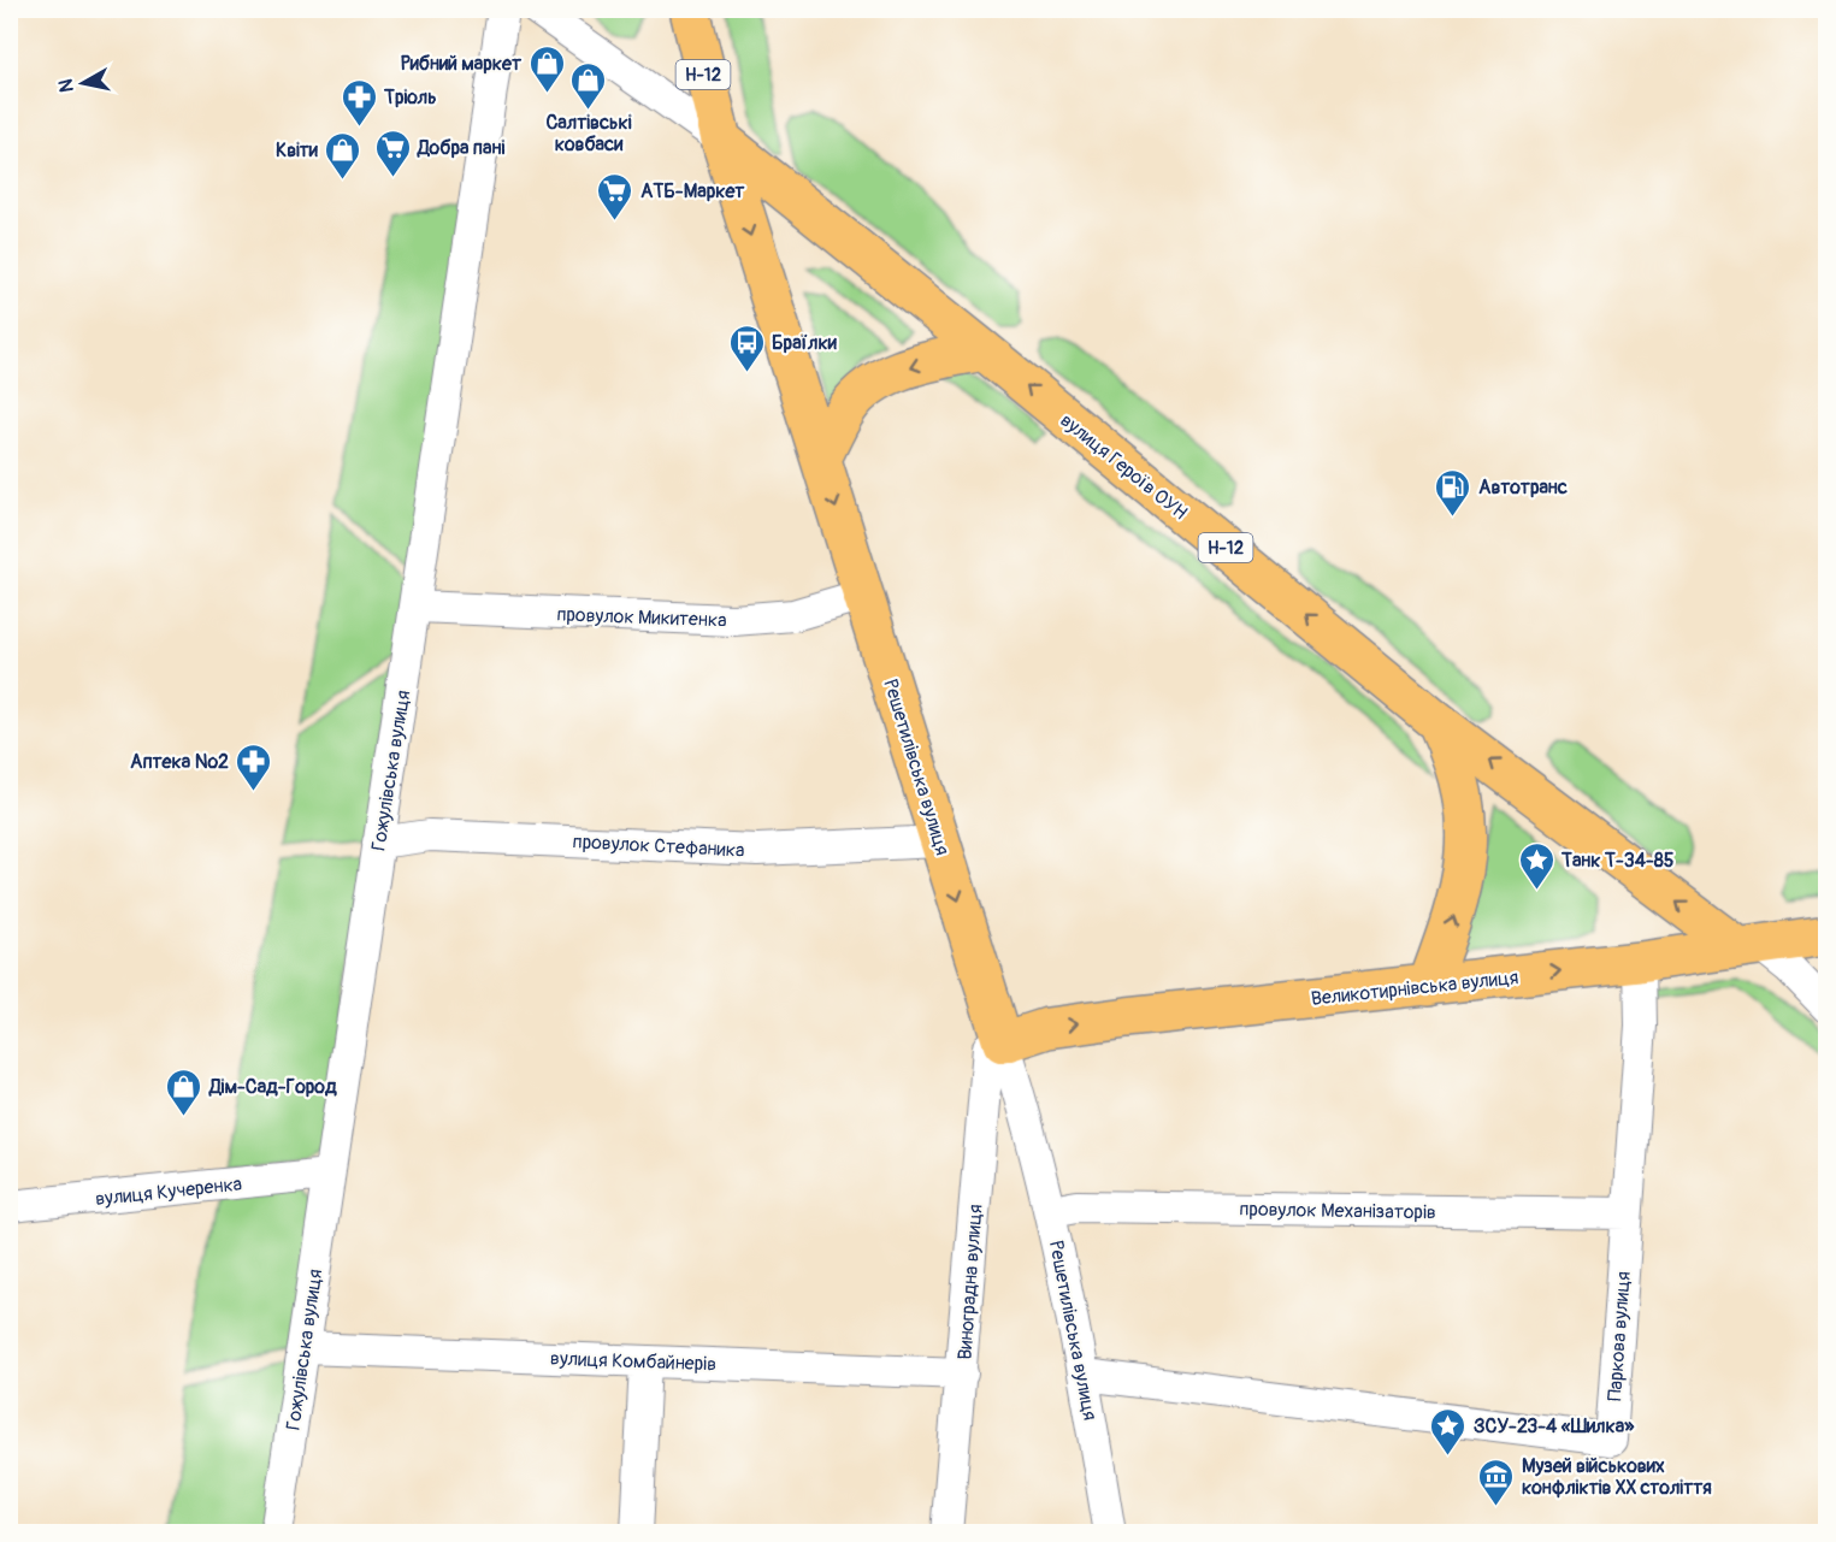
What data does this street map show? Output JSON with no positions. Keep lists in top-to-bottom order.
{
  "streets": {
    "main road": [
      "Н-12",
      "вулиця Героїв ОУН",
      "Решетилівська вулиця",
      "Великотирнівська вулиця"
    ],
    "street": [
      "провулок Микитенка",
      "Гожулівська вулиця",
      "провулок Стефаника",
      "вулиця Кучеренка",
      "провулок Механізаторів",
      "Виноградна вулиця",
      "Паркова вулиця",
      "вулиця Комбайнерів"
    ]
  },
  "crossings": [
    ["вулиця Героїв ОУН", "Решетилівська вулиця"],
    ["вулиця Героїв ОУН", "Великотирнівська вулиця"],
    ["провулок Микитенка", "Решетилівська вулиця"],
    ["провулок Микитенка", "Гожулівська вулиця"],
    ["Решетилівська вулиця", "провулок Стефаника"],
    ["Решетилівська вулиця", "Великотирнівська вулиця"],
    ["Решетилівська вулиця", "провулок Механізаторів"],
    ["Решетилівська вулиця", "Виноградна вулиця"],
    ["Решетилівська вулиця", "Паркова вулиця"],
    ["Гожулівська вулиця", "провулок Стефаника"],
    ["Гожулівська вулиця", "вулиця Кучеренка"],
    ["Гожулівська вулиця", "вулиця Комбайнерів"],
    ["Великотирнівська вулиця", "Виноградна вулиця"],
    ["Великотирнівська вулиця", "Паркова вулиця"],
    ["провулок Механізаторів", "Паркова вулиця"],
    ["Виноградна вулиця", "вулиця Комбайнерів"]
  ],
  "one_way": ["вулиця Героїв ОУН", "Решетилівська вулиця", "Великотирнівська вулиця"],
  "places": {
    "shop": [
      "Рибний маркет",
      "Салтівські ковбаси",
      "Квіти",
      "Дім-Сад-Город"
    ],
    "pharmacy": ["Тріоль", "Аптека №2"],
    "supermarket": ["Добра пані", "АТБ-Маркет"],
    "bus stop": ["Браїлки"],
    "fuel station": ["Автотранс"],
    "place": ["Танк Т-34-85", "ЗСУ-23-4 «Шилка»"],
    "museum": ["Музей військових конфліктів ХХ століття"]
  },
  "north": "left"
}
